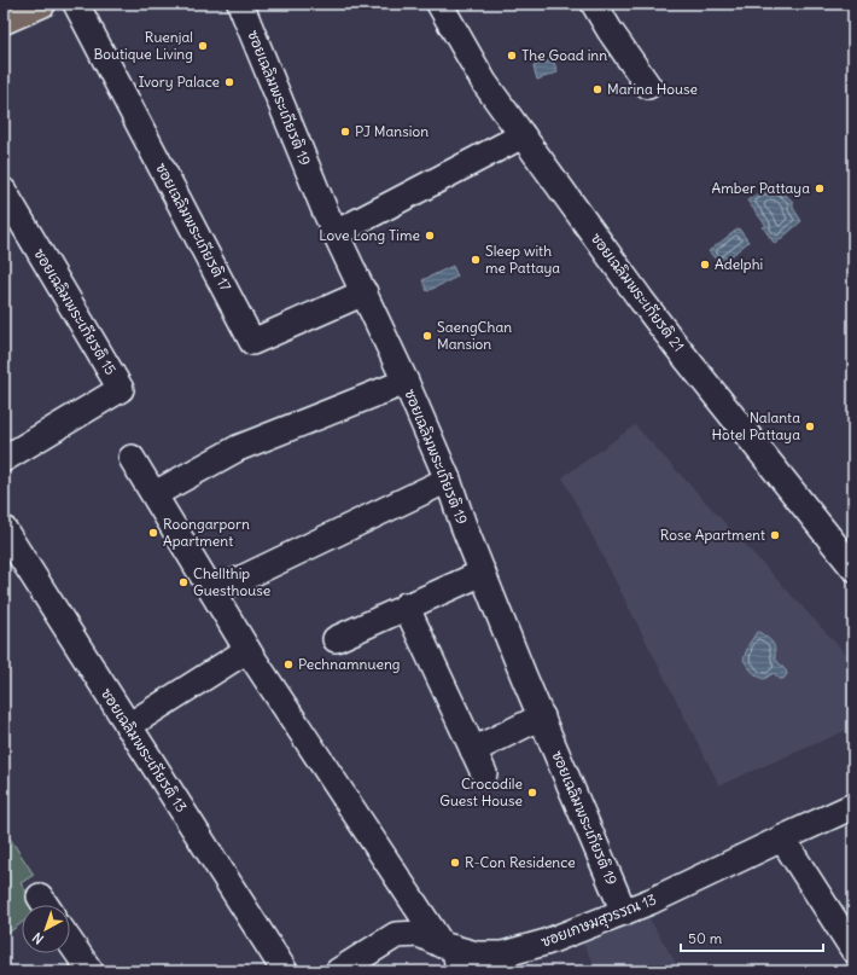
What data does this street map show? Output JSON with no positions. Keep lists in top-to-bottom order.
{
  "streets": {
    "street": [
      "ซอยเฉลิมพระเกียรติ 19",
      "ซอยเฉลิมพระเกียรติ 17",
      "ซอยเฉลิมพระเกียรติ 21",
      "ซอยเฉลิมพระเกียรติ 15",
      "ซอยเฉลิมพระเกียรติ 13",
      "ซอยเกษมสุวรรณ 13"
    ]
  },
  "crossings": [
    ["ซอยเฉลิมพระเกียรติ 19", "ซอยเฉลิมพระเกียรติ 17"],
    ["ซอยเฉลิมพระเกียรติ 19", "ซอยเกษมสุวรรณ 13"]
  ],
  "places": [
    "Ruenjal Boutique Living",
    "The Goad inn",
    "Ivory Palace",
    "Marina House",
    "PJ Mansion",
    "Amber Pattaya",
    "Love Long Time",
    "Sleep with me Pattaya",
    "Adelphi",
    "SaengChan Mansion",
    "Nalanta Hotel Pattaya",
    "Roongarporn Apartment",
    "Rose Apartment",
    "Chellthip Guesthouse",
    "Pechnamnueng",
    "Crocodile Guest House",
    "R-Con Residence"
  ],
  "scale_bar": "50 m",
  "north": "bottom left"
}
